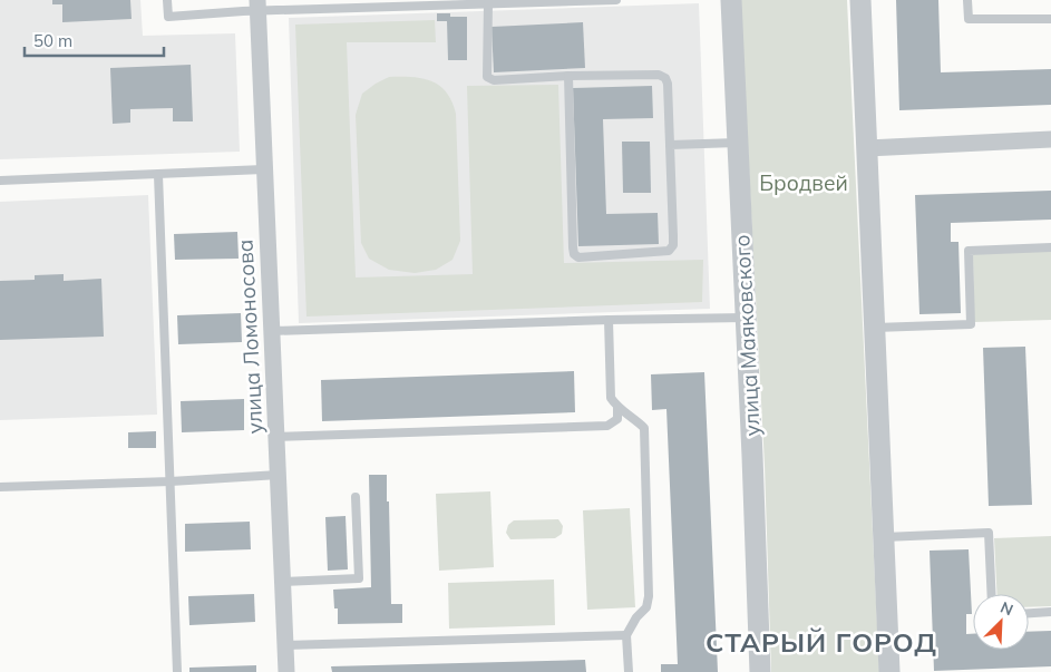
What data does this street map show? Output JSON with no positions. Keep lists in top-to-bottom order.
{
  "streets": {
    "street": ["улица Маяковского", "улица Ломоносова"]
  },
  "districts": ["СТАРЫЙ ГОРОД"],
  "parks": ["Бродвей"],
  "scale_bar": "50 m",
  "north": "top right"
}
